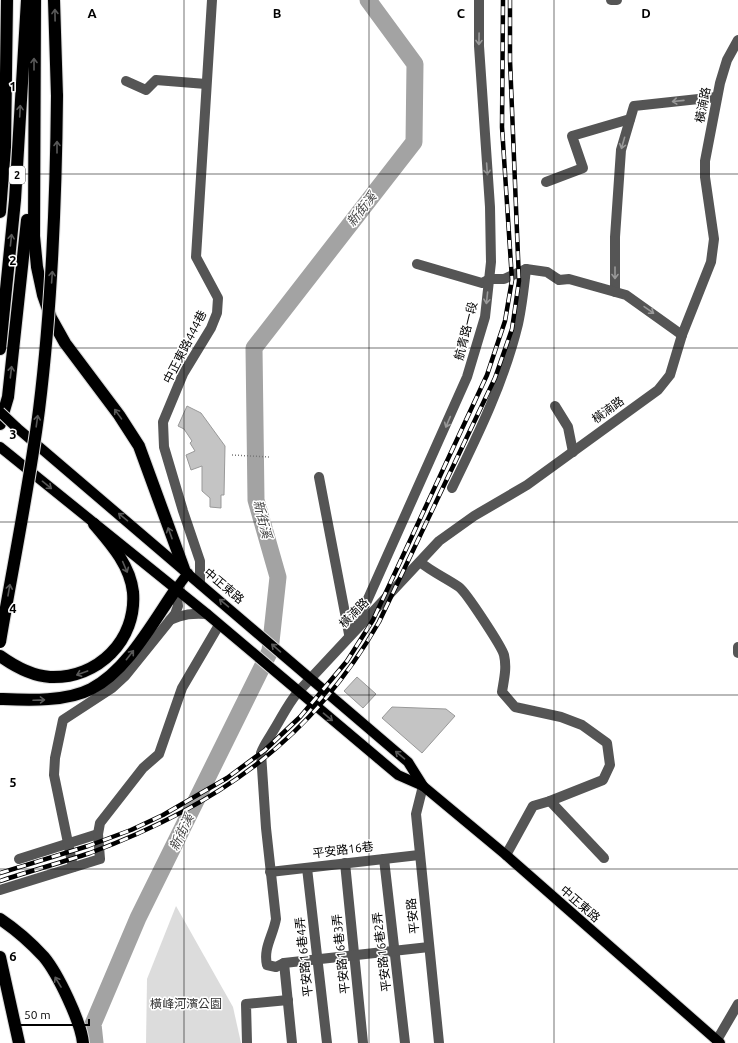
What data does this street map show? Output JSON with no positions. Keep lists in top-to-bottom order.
{
  "streets": {
    "highway": ["2"],
    "main road": ["中正東路"],
    "street": [
      "橫湳路",
      "航青路一段",
      "中正東路444巷",
      "平安路16巷",
      "平安路",
      "平安路16巷2弄",
      "平安路16巷3弄",
      "平安路16巷4弄"
    ]
  },
  "crossings": [
    ["橫湳路", "航青路一段"],
    ["橫湳路", "中正東路"],
    ["橫湳路", "平安路16巷"],
    ["中正東路444巷", "中正東路"],
    ["中正東路", "平安路"],
    ["平安路16巷", "平安路"],
    ["平安路16巷", "平安路16巷2弄"],
    ["平安路16巷", "平安路16巷3弄"],
    ["平安路16巷", "平安路16巷4弄"]
  ],
  "water": ["新街溪"],
  "parks": ["橫峰河濱公園"],
  "scale_bar": "50 m",
  "grid": {
    "columns": [
      "A",
      "B",
      "C",
      "D"
    ],
    "rows": [
      "1",
      "2",
      "3",
      "4",
      "5",
      "6"
    ]
  }
}
